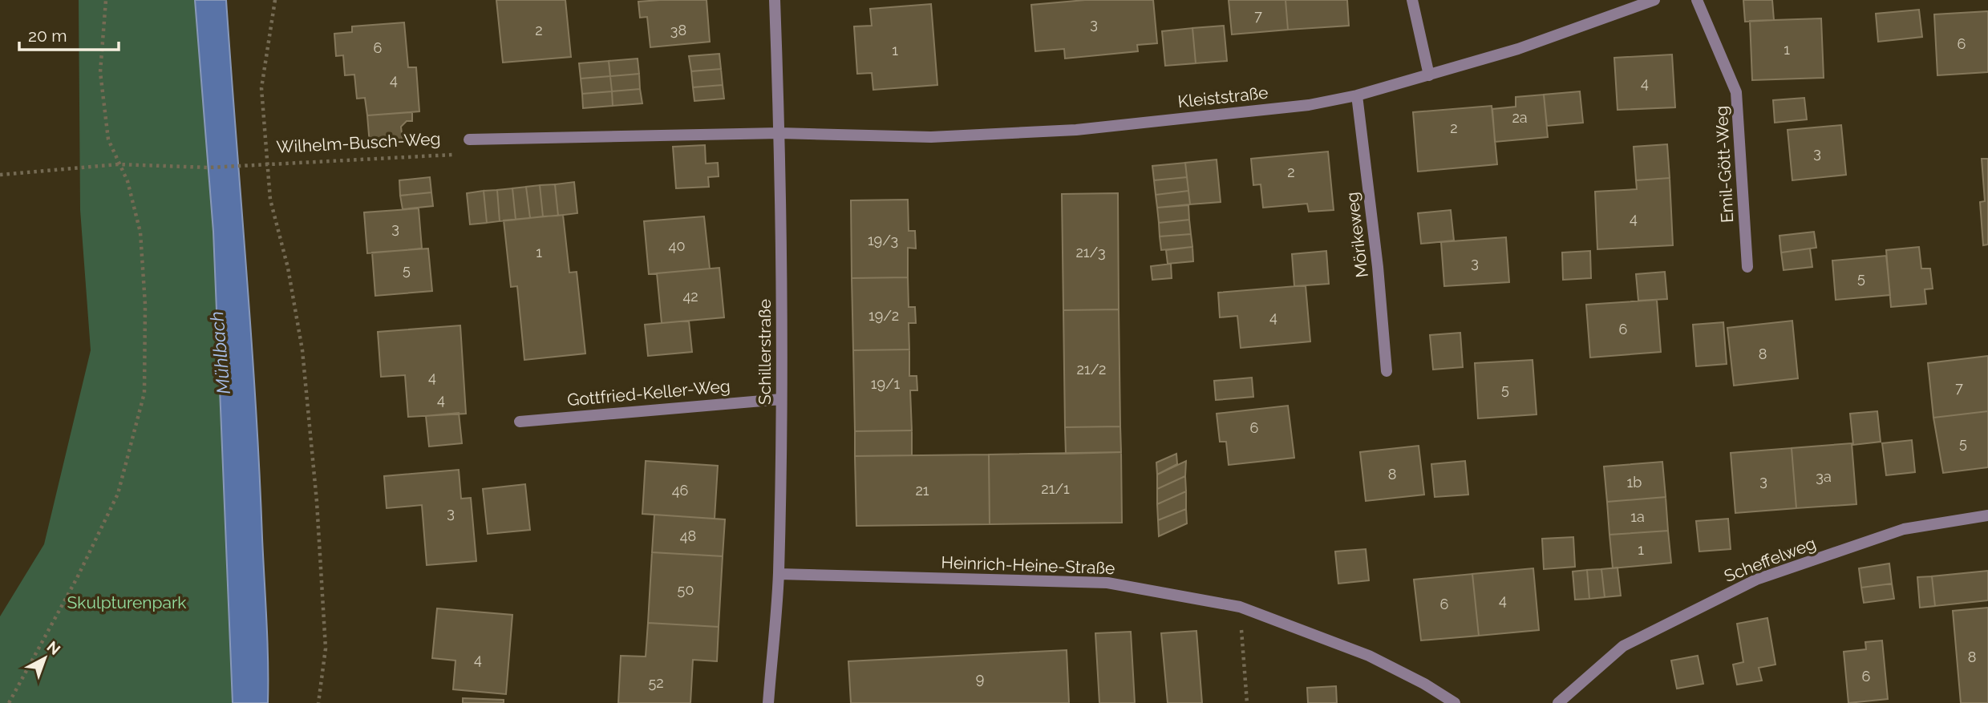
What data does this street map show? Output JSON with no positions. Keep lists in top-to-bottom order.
{
  "streets": {
    "street": [
      "Kleiststraße",
      "Emil-Gött-Weg",
      "Mörikeweg",
      "Schillerstraße",
      "Gottfried-Keller-Weg",
      "Scheffelweg",
      "Heinrich-Heine-Straße"
    ],
    "path": ["Wilhelm-Busch-Weg"]
  },
  "crossings": [
    ["Kleiststraße", "Mörikeweg"],
    ["Kleiststraße", "Schillerstraße"],
    ["Schillerstraße", "Gottfried-Keller-Weg"],
    ["Schillerstraße", "Heinrich-Heine-Straße"]
  ],
  "water": ["Mühlbach"],
  "parks": ["Skulpturenpark"],
  "house_numbers": [
    "7",
    "3",
    "2",
    "38",
    "6",
    "6",
    "1",
    "1",
    "4",
    "4",
    "2a",
    "2",
    "3",
    "2",
    "4",
    "3",
    "19/3",
    "40",
    "1",
    "21/3",
    "3",
    "5",
    "5",
    "42",
    "19/2",
    "4",
    "6",
    "8",
    "21/2",
    "4",
    "19/1",
    "7",
    "5",
    "4",
    "6",
    "5",
    "8",
    "3a",
    "3",
    "1b",
    "21/1",
    "46",
    "21",
    "3",
    "1a",
    "48",
    "1",
    "50",
    "4",
    "6",
    "8",
    "4",
    "6",
    "9",
    "52"
  ],
  "scale_bar": "20 m",
  "north": "top right"
}
